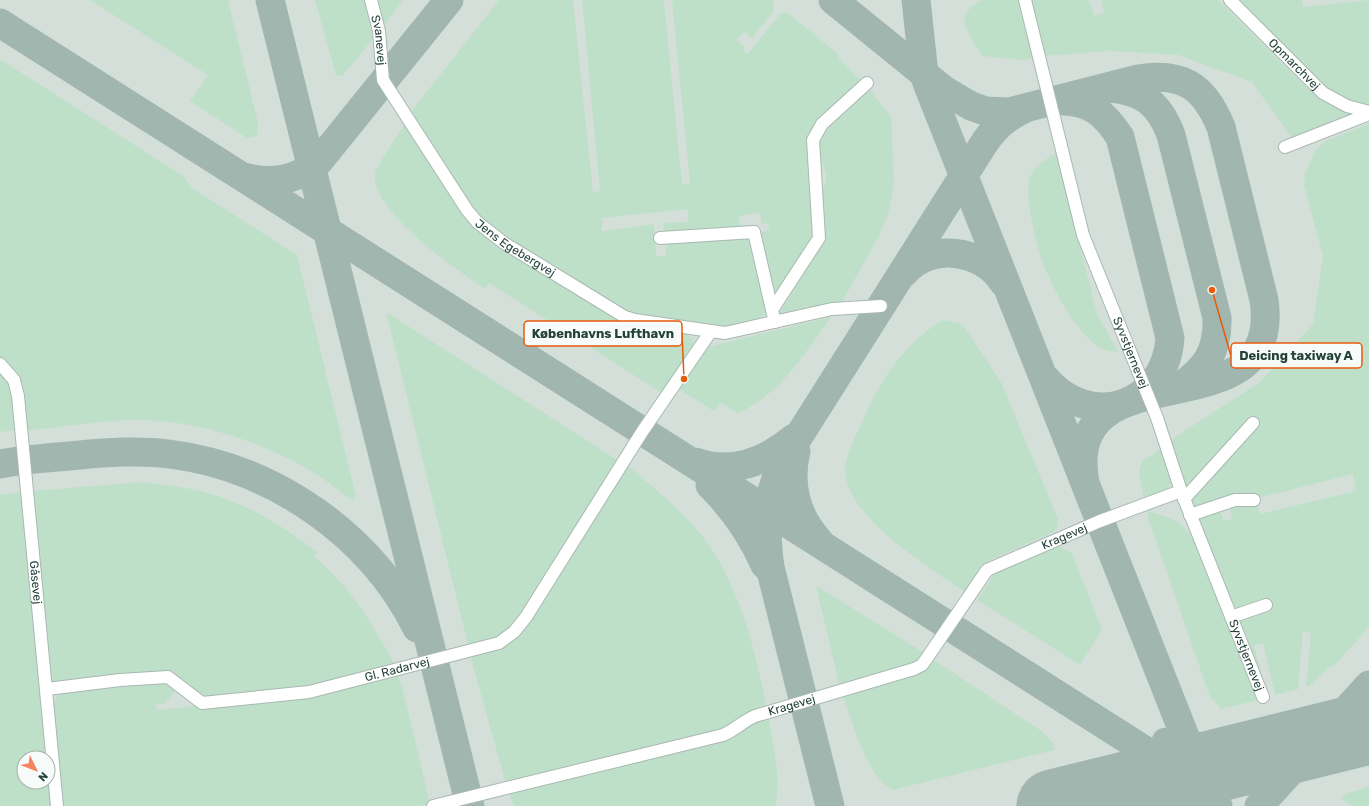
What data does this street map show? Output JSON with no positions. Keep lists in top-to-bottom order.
{
  "streets": {
    "lane": [
      "Svanevej",
      "Opmarchvej",
      "Jens Egebergvej",
      "Syvstjernevej",
      "Kragevej",
      "Gåsevej",
      "Gl. Radarvej"
    ]
  },
  "crossings": [
    ["Svanevej", "Jens Egebergvej"],
    ["Jens Egebergvej", "Gl. Radarvej"],
    ["Syvstjernevej", "Kragevej"],
    ["Gåsevej", "Gl. Radarvej"]
  ],
  "places": ["Deicing taxiway A", "Københavns Lufthavn"],
  "north": "bottom right"
}
